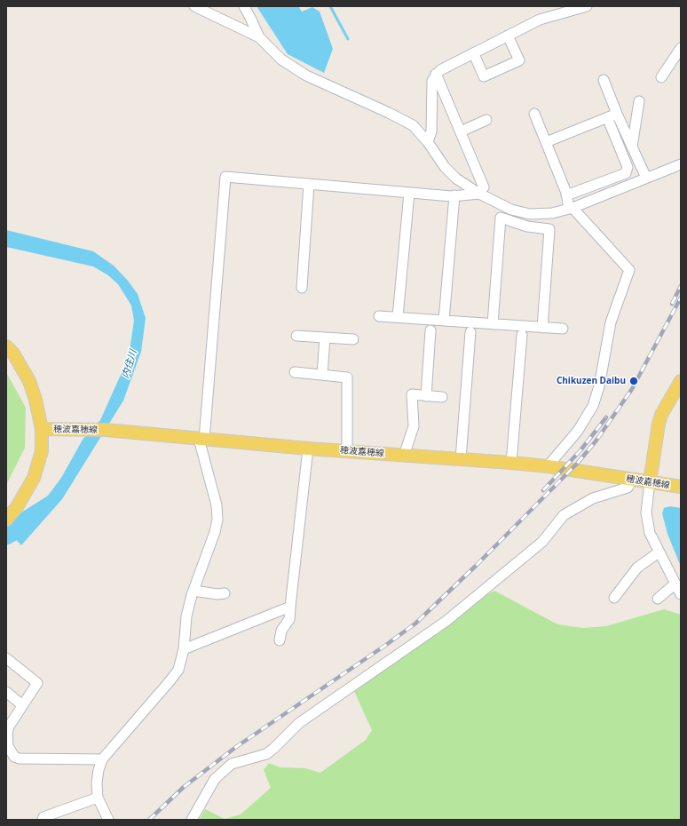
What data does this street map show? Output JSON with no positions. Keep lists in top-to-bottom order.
{
  "streets": {
    "main road": ["穂波嘉穂線"]
  },
  "water": ["内住川"],
  "places": ["Chikuzen Daibu"]
}
